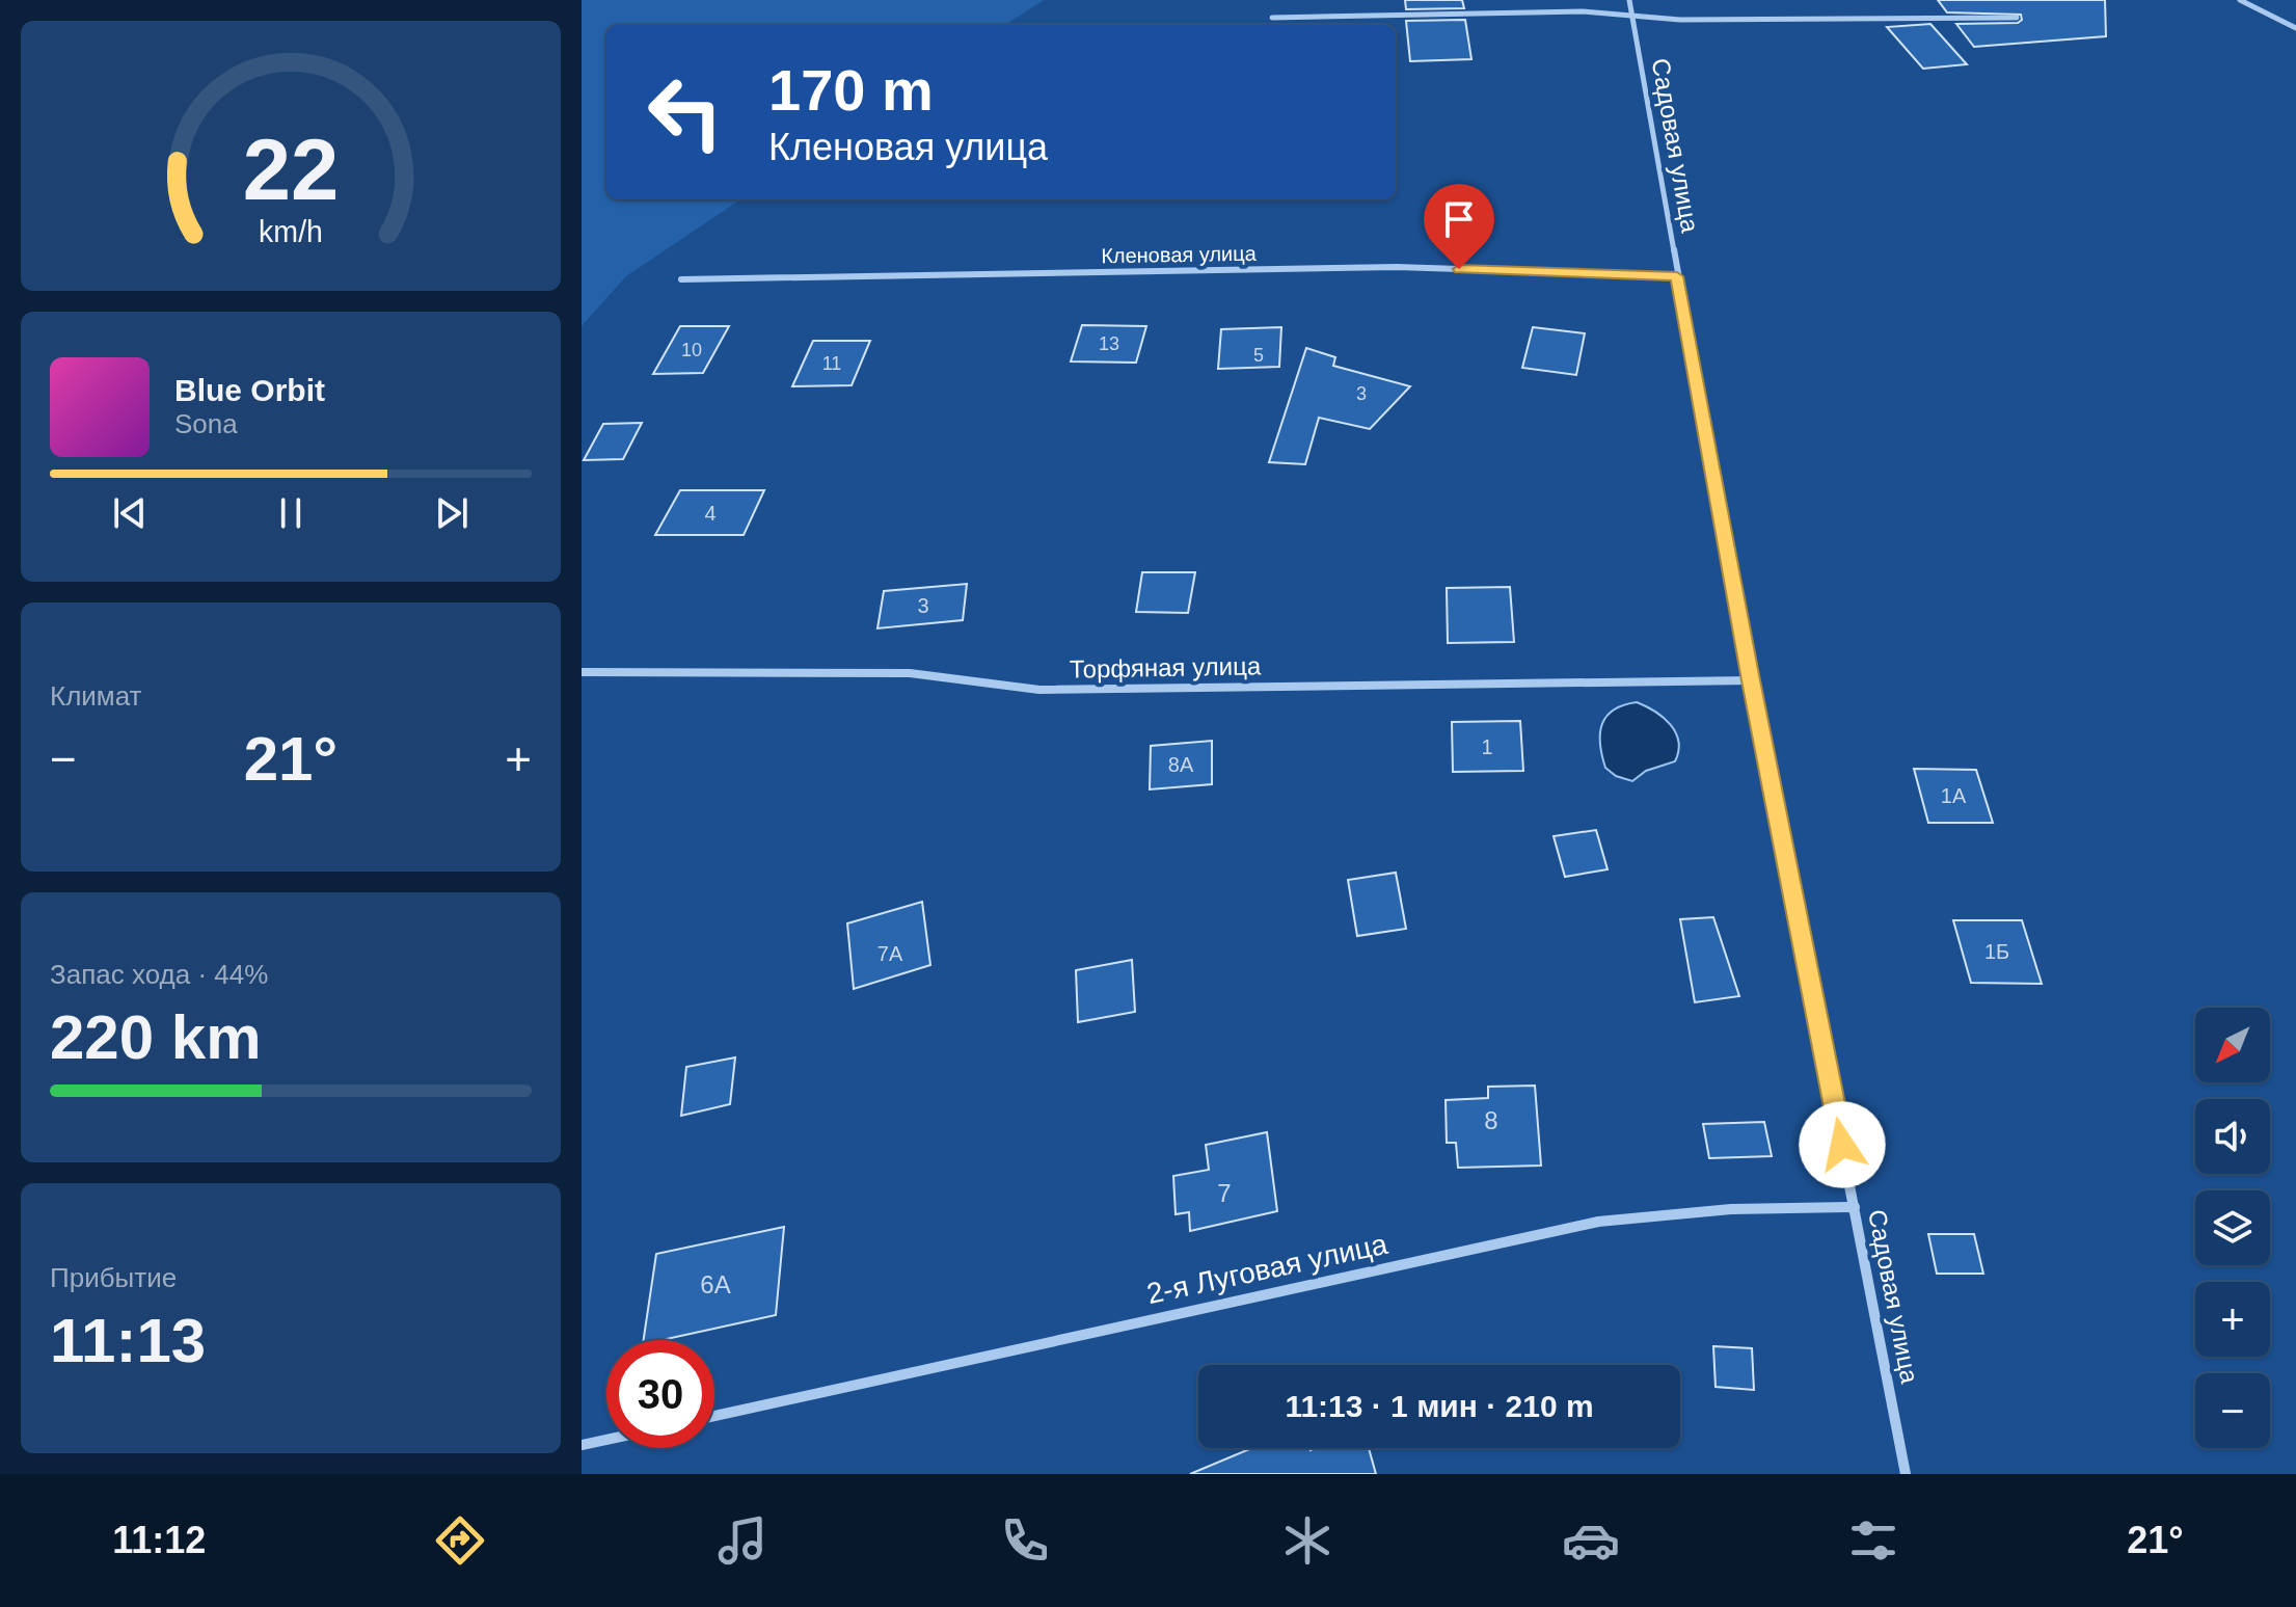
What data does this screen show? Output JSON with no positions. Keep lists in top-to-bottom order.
{
  "streets": {
    "street": [
      "Садовая улица",
      "Кленовая улица",
      "Торфяная улица",
      "2-я Луговая улица"
    ]
  },
  "crossings": [
    ["Садовая улица", "Кленовая улица"],
    ["Садовая улица", "Торфяная улица"],
    ["Садовая улица", "2-я Луговая улица"]
  ],
  "house_numbers": [
    "13",
    "10",
    "5",
    "11",
    "3",
    "4",
    "3",
    "1",
    "8А",
    "1А",
    "1Б",
    "7А",
    "8",
    "7",
    "6А"
  ],
  "north": "bottom left",
  "page": {
    "turn": ["170 m", "Кленовая улица"],
    "song": ["Blue Orbit", "Sona"],
    "tile": [
      "Климат",
      ["Запас хода · 44%", "220 km"],
      ["Прибытие", "11:13"]
    ],
    "heat": ["−", "21°", "+"],
    "map_buttons": ["+", "−"],
    "limit": "30",
    "trip": "11:13 · 1 мин · 210 m",
    "tabs": ["11:12", "21°"],
    "gauge": ["22", "km/h"]
  }
}
